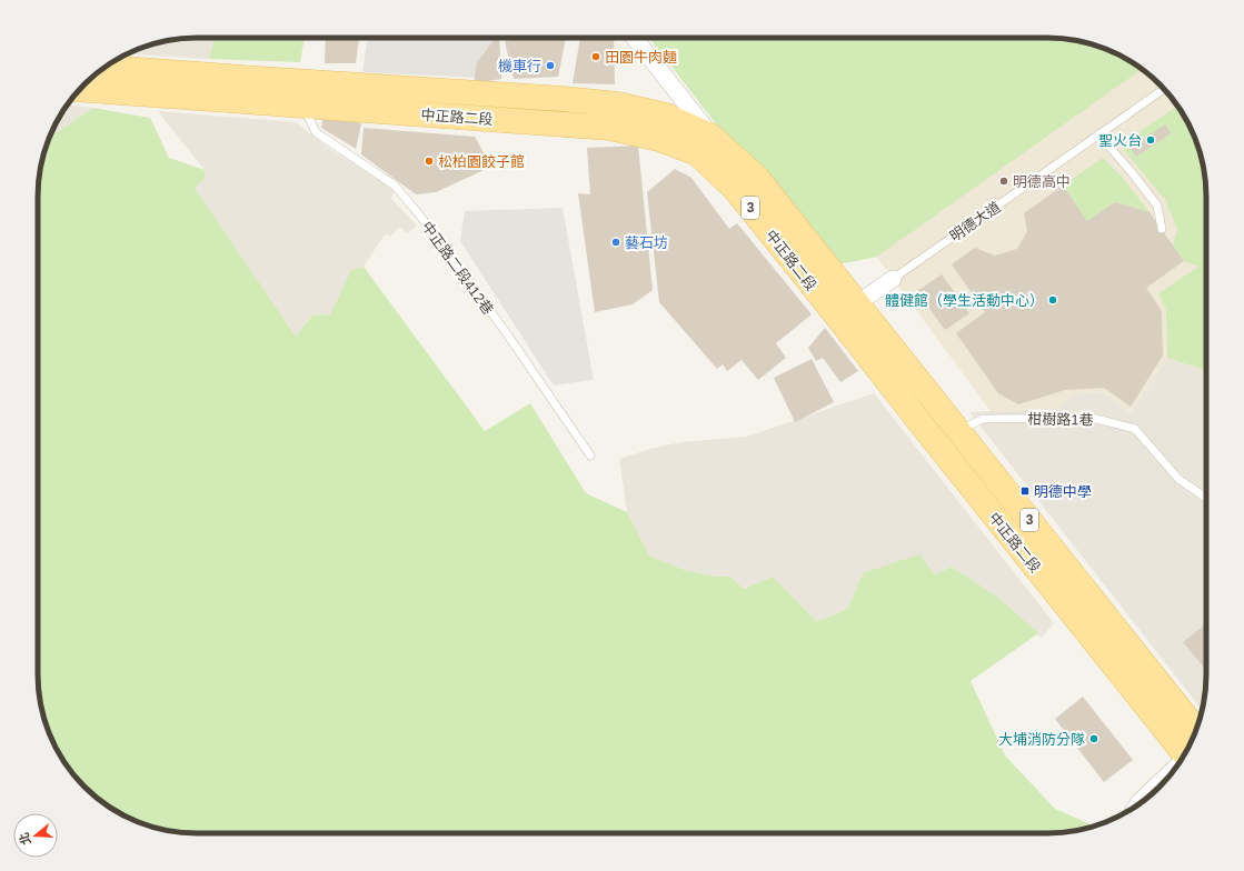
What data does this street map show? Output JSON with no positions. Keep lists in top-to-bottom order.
{
  "streets": {
    "main road": ["中正路二段", "3"],
    "lane": ["明德大道", "中正路二段412巷", "柑樹路1巷"]
  },
  "crossings": [
    ["中正路二段", "中正路二段412巷"],
    ["中正路二段", "柑樹路1巷"]
  ],
  "places": {
    "other": [
      "田園牛肉麵",
      "機車行",
      "聖火台",
      "松柏園餃子館",
      "明德高中",
      "藝石坊",
      "體健館（學生活動中心）",
      "大埔消防分隊"
    ],
    "transit": ["明德中學"]
  },
  "north": "left"
}
